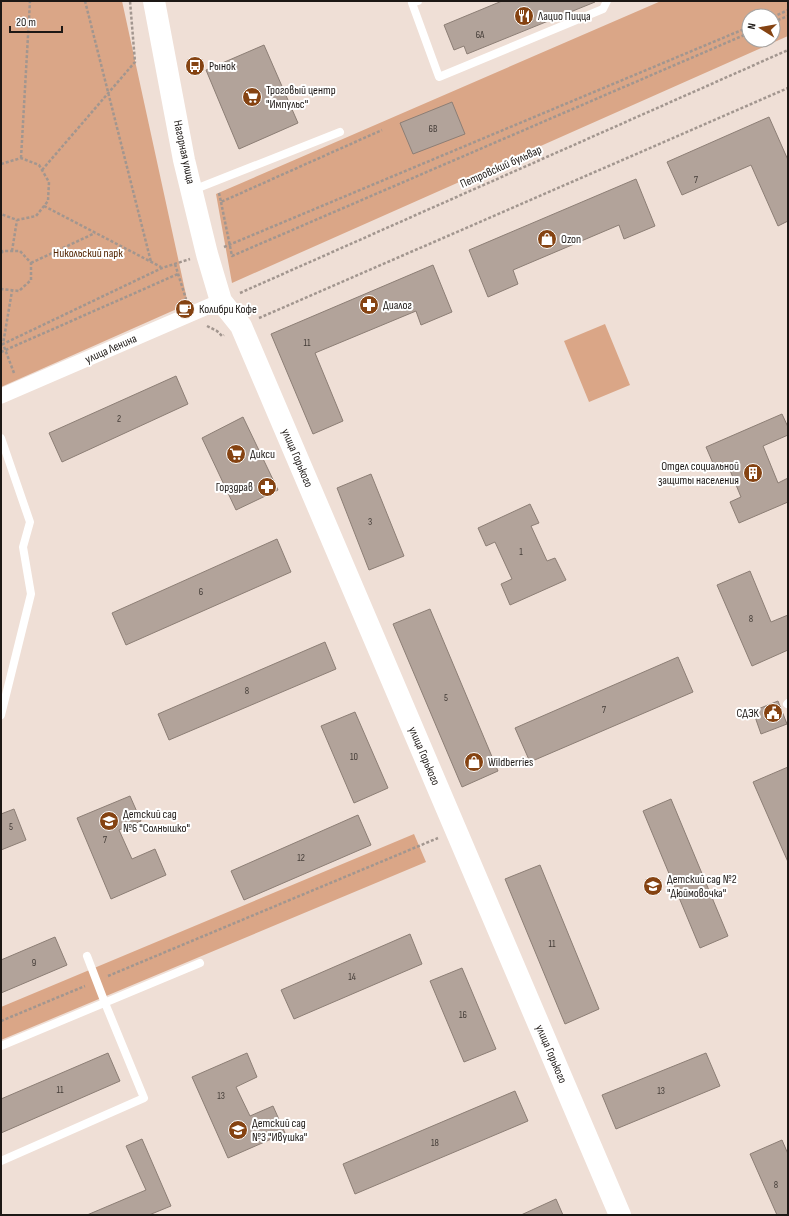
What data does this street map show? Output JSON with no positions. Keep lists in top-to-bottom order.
{
  "streets": {
    "street": ["Нагорная улица", "улица Ленина", "улица Горького"],
    "path": ["Петровский бульвар"]
  },
  "crossings": [
    ["Нагорная улица", "Петровский бульвар"],
    ["Нагорная улица", "улица Ленина"],
    ["Нагорная улица", "улица Горького"],
    ["Петровский бульвар", "улица Ленина"],
    ["Петровский бульвар", "улица Горького"],
    ["улица Ленина", "улица Горького"]
  ],
  "parks": ["Никольский парк"],
  "places": {
    "restaurant": ["Лацио Пицца"],
    "bus stop": ["Рынок"],
    "supermarket": ["Троговый центр \"Импульс\"", "Дикси"],
    "shop": ["Ozon", "Wildberries"],
    "pharmacy": ["Диалог", "Горздрав"],
    "cafe": ["Колибри Кофе"],
    "building": ["Отдел социальной защиты населения"],
    "public building": ["СДЭК"],
    "school or university": ["Детский сад №6 \"Солнышко\"", "Детский сад №2 \"Дюймовочка\"", "Детский сад №3 \"Ивушка\""]
  },
  "house_numbers": [
    "6А",
    "6В",
    "7",
    "11",
    "2",
    "3",
    "1",
    "6",
    "8",
    "8",
    "5",
    "7",
    "10",
    "5",
    "7",
    "12",
    "11",
    "9",
    "14",
    "16",
    "11",
    "13",
    "13",
    "18",
    "8"
  ],
  "scale_bar": "20 m",
  "north": "left"
}
